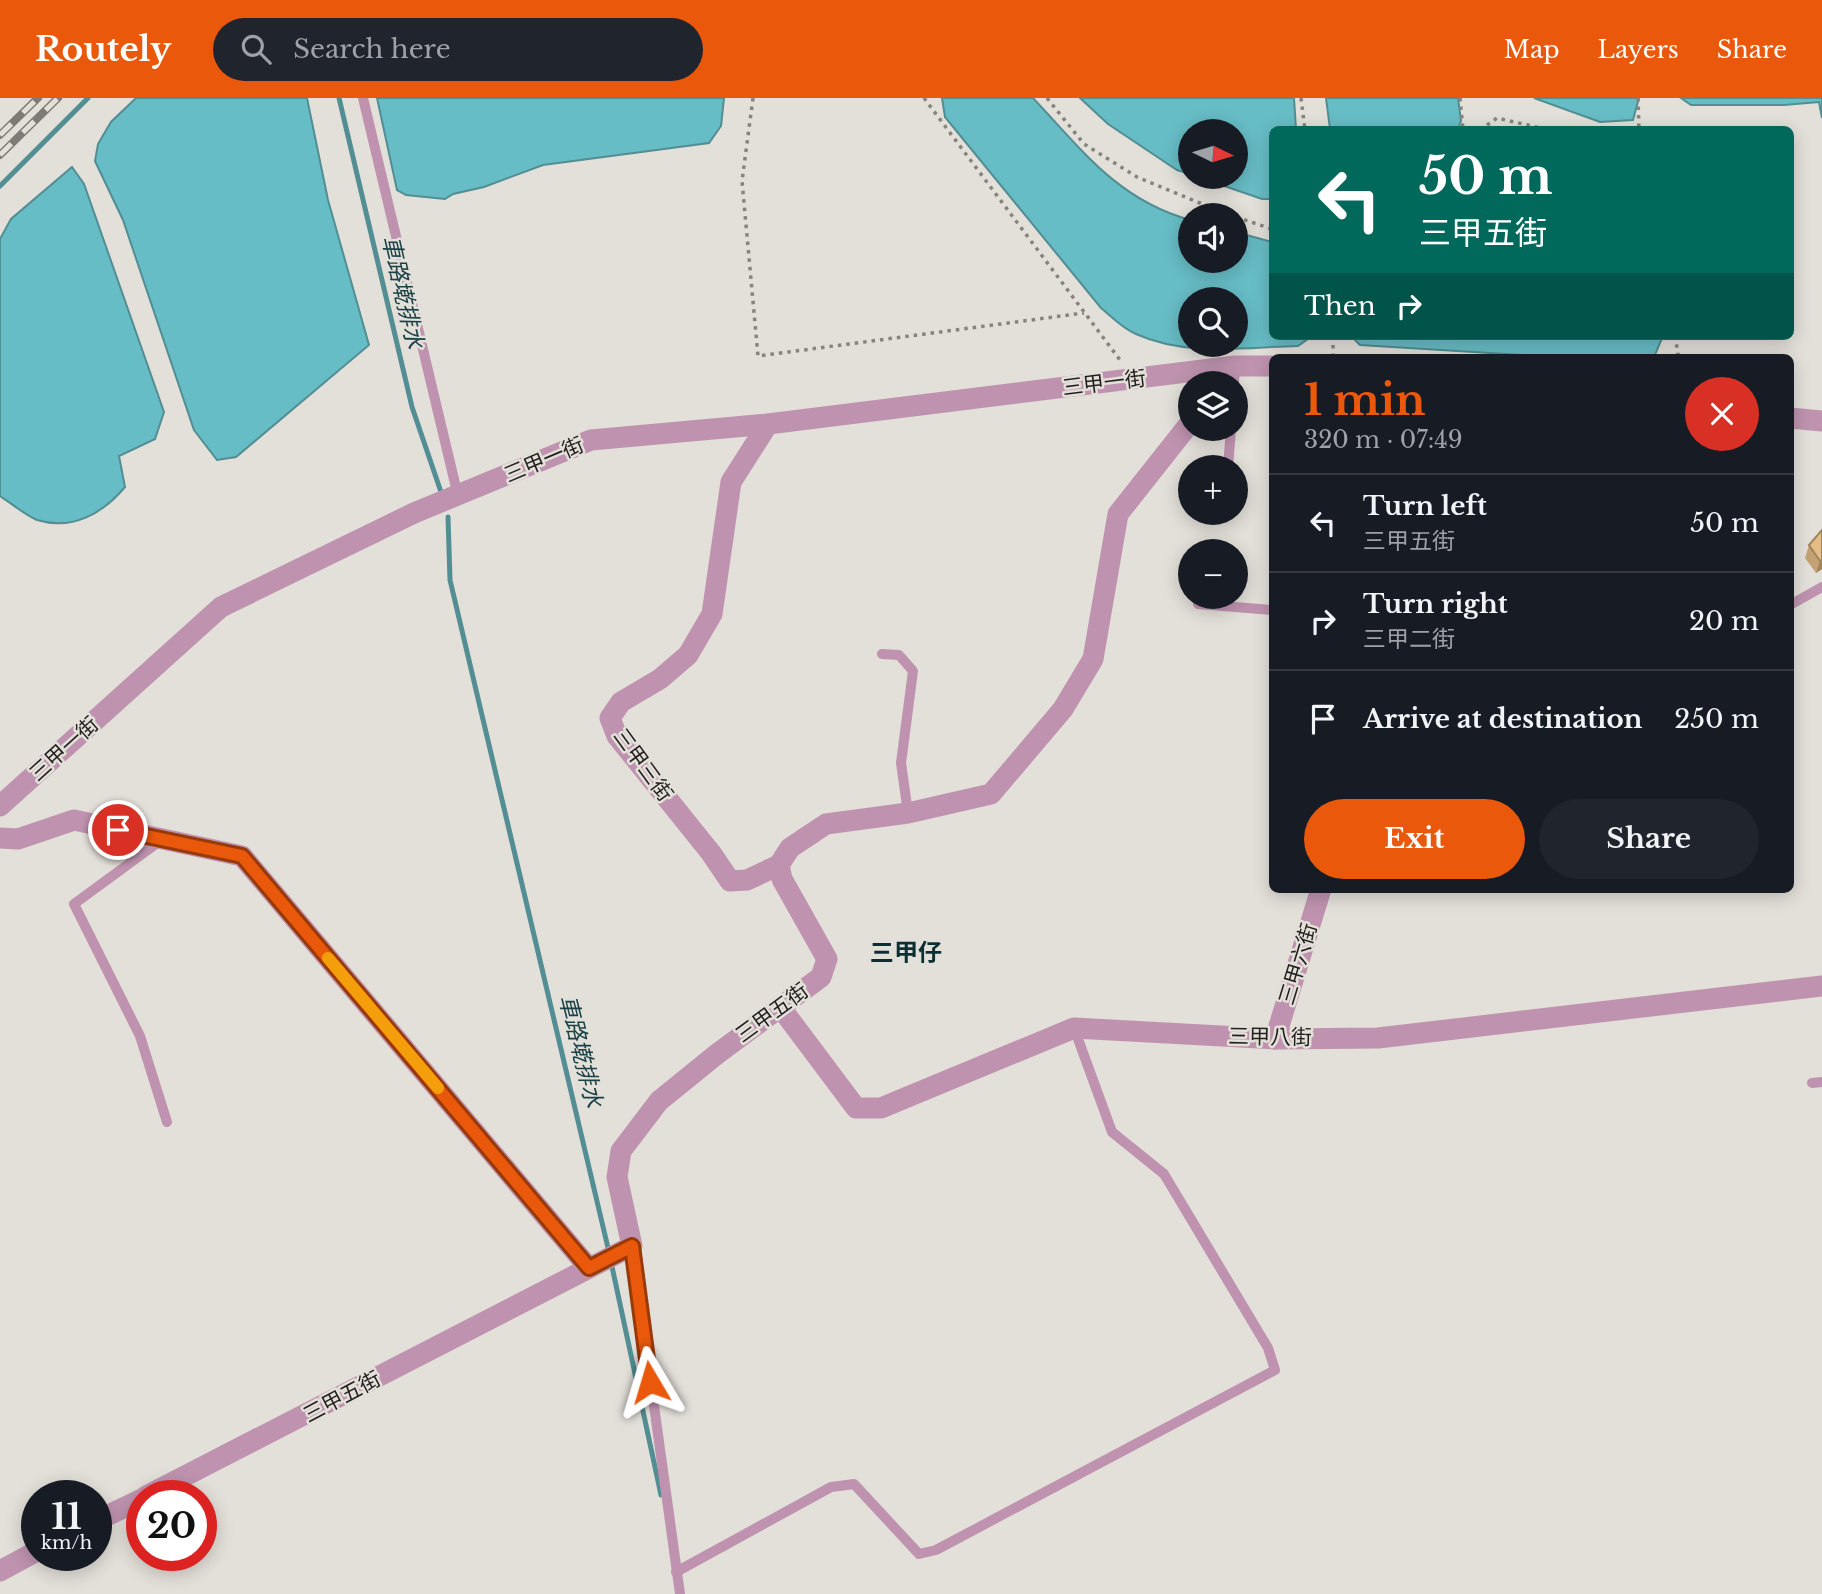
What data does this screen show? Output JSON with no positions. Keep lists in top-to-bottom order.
{
  "streets": {
    "street": [
      "三甲一街",
      "三甲三街",
      "三甲六街",
      "三甲五街",
      "三甲八街"
    ]
  },
  "crossings": [
    ["三甲一街", "三甲三街"],
    ["三甲三街", "三甲五街"],
    ["三甲六街", "三甲八街"],
    ["三甲五街", "三甲八街"]
  ],
  "districts": ["三甲仔"],
  "water": ["車路墘排水"],
  "north": "right",
  "page": {
    "header": "Routely",
    "search": "Search here",
    "nav": ["Map", "Layers", "Share"],
    "map_buttons": ["+", "−"],
    "turn": ["50 m", "三甲五街"],
    "then": "Then",
    "heading": ["1 min", "320 m · 07:49"],
    "list": [
      {
        "name": "Turn left",
        "note": "三甲五街",
        "value": "50 m"
      },
      {
        "name": "Turn right",
        "note": "三甲二街",
        "value": "20 m"
      },
      {
        "name": "Arrive at destination",
        "value": "250 m"
      }
    ],
    "buttons": ["Exit", "Share"],
    "speed": "11 km/h",
    "limit": "20"
  }
}
